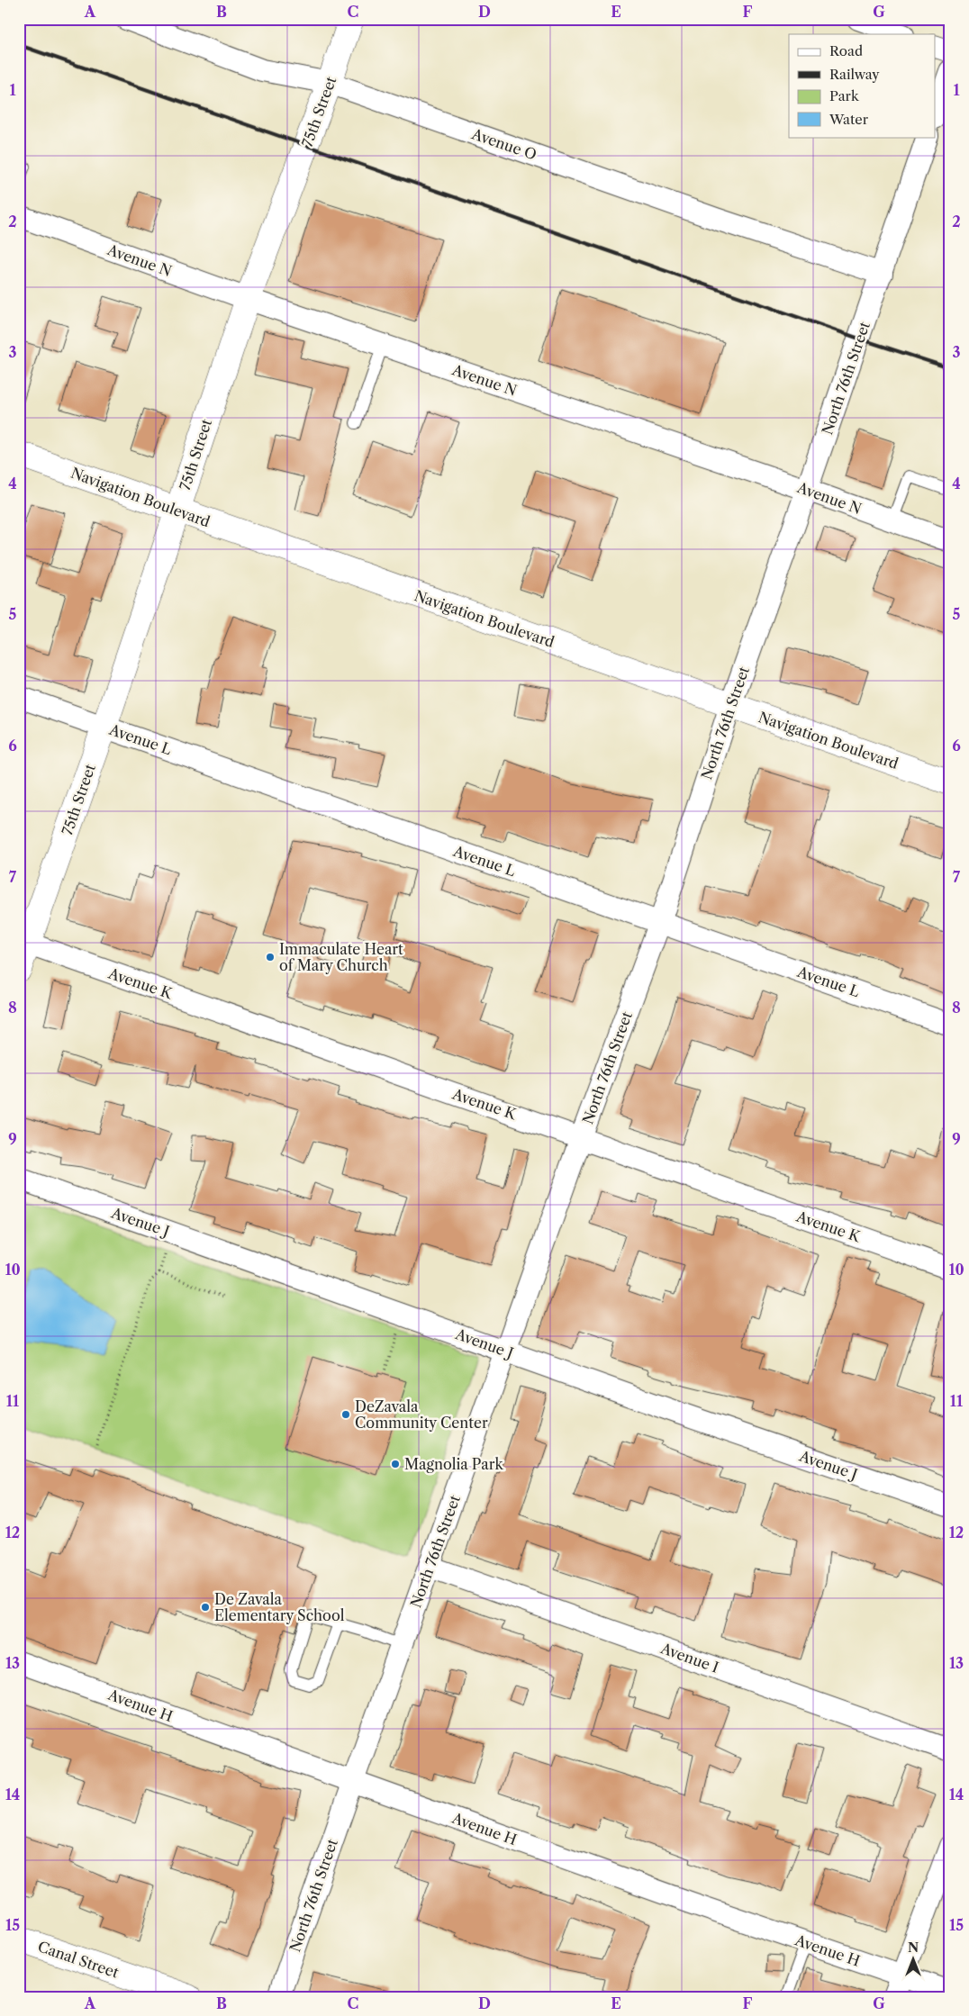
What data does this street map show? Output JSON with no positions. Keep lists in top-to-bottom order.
{
  "streets": {
    "main road": ["75th Street", "Navigation Boulevard", "Canal Street"],
    "street": [
      "Avenue O",
      "Avenue N",
      "North 76th Street",
      "Avenue L",
      "Avenue K",
      "Avenue J",
      "Avenue I",
      "Avenue H"
    ]
  },
  "crossings": [
    ["75th Street", "Avenue O"],
    ["75th Street", "Avenue N"],
    ["75th Street", "Navigation Boulevard"],
    ["75th Street", "Avenue L"],
    ["75th Street", "Avenue K"],
    ["Avenue O", "North 76th Street"],
    ["Avenue N", "North 76th Street"],
    ["North 76th Street", "Navigation Boulevard"],
    ["North 76th Street", "Avenue L"],
    ["North 76th Street", "Avenue K"],
    ["North 76th Street", "Avenue J"],
    ["North 76th Street", "Avenue I"],
    ["North 76th Street", "Avenue H"]
  ],
  "places": [
    "Immaculate Heart of Mary Church",
    "DeZavala Community Center",
    "Magnolia Park",
    "De Zavala Elementary School"
  ],
  "legend": [
    "Road",
    "Railway",
    "Park",
    "Water"
  ],
  "north": "top",
  "grid": {
    "columns": [
      "A",
      "B",
      "C",
      "D",
      "E",
      "F",
      "G"
    ],
    "rows": [
      "1",
      "2",
      "3",
      "4",
      "5",
      "6",
      "7",
      "8",
      "9",
      "10",
      "11",
      "12",
      "13",
      "14",
      "15"
    ]
  }
}
